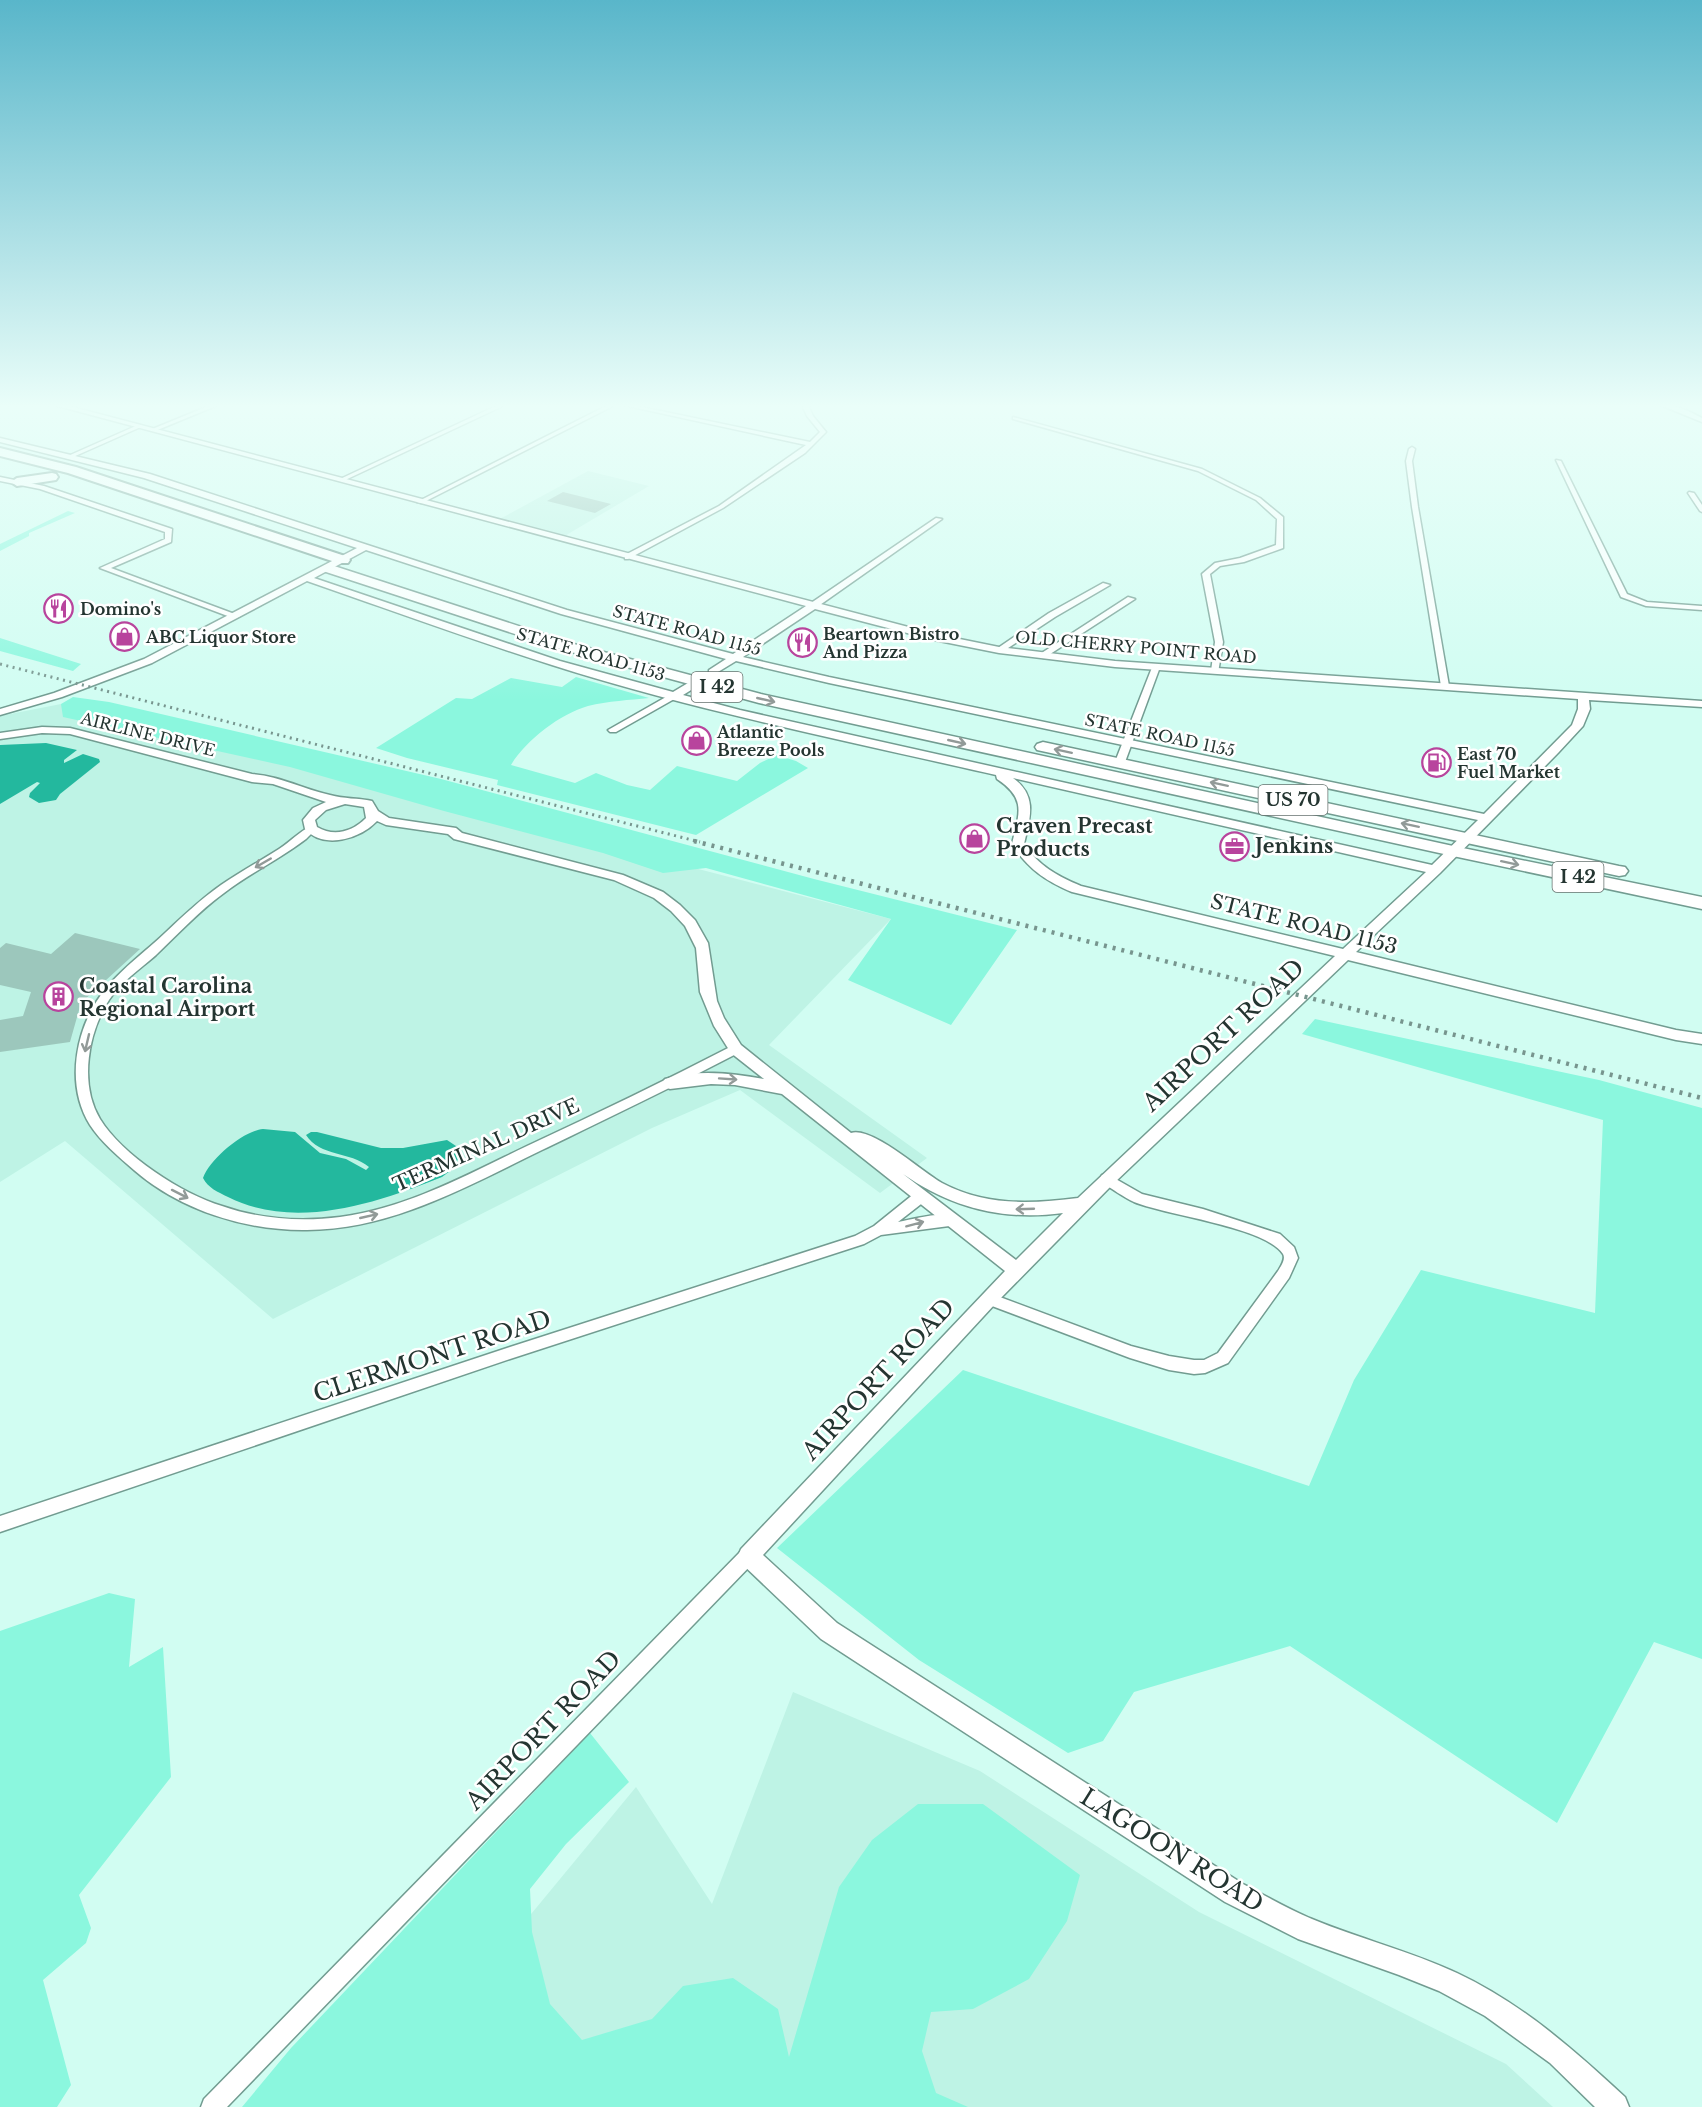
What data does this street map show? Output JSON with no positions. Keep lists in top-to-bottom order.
{
  "streets": {
    "highway": ["I 42", "US 70"],
    "street": [
      "STATE ROAD 1155",
      "OLD CHERRY POINT ROAD",
      "STATE ROAD 1153",
      "AIRLINE DRIVE",
      "AIRPORT ROAD",
      "TERMINAL DRIVE",
      "CLERMONT ROAD",
      "LAGOON ROAD"
    ]
  },
  "crossings": [
    ["STATE ROAD 1155", "AIRPORT ROAD"],
    ["OLD CHERRY POINT ROAD", "AIRPORT ROAD"],
    ["STATE ROAD 1153", "AIRPORT ROAD"],
    ["I 42", "AIRPORT ROAD"],
    ["US 70", "AIRPORT ROAD"],
    ["AIRPORT ROAD", "LAGOON ROAD"]
  ],
  "places": {
    "restaurant": ["Domino's", "Beartown Bistro And Pizza"],
    "shop": ["ABC Liquor Store", "Atlantic Breeze Pools", "Craven Precast Products"],
    "fuel station": ["East 70 Fuel Market"],
    "office": ["Jenkins"],
    "building": ["Coastal Carolina Regional Airport"]
  }
}
